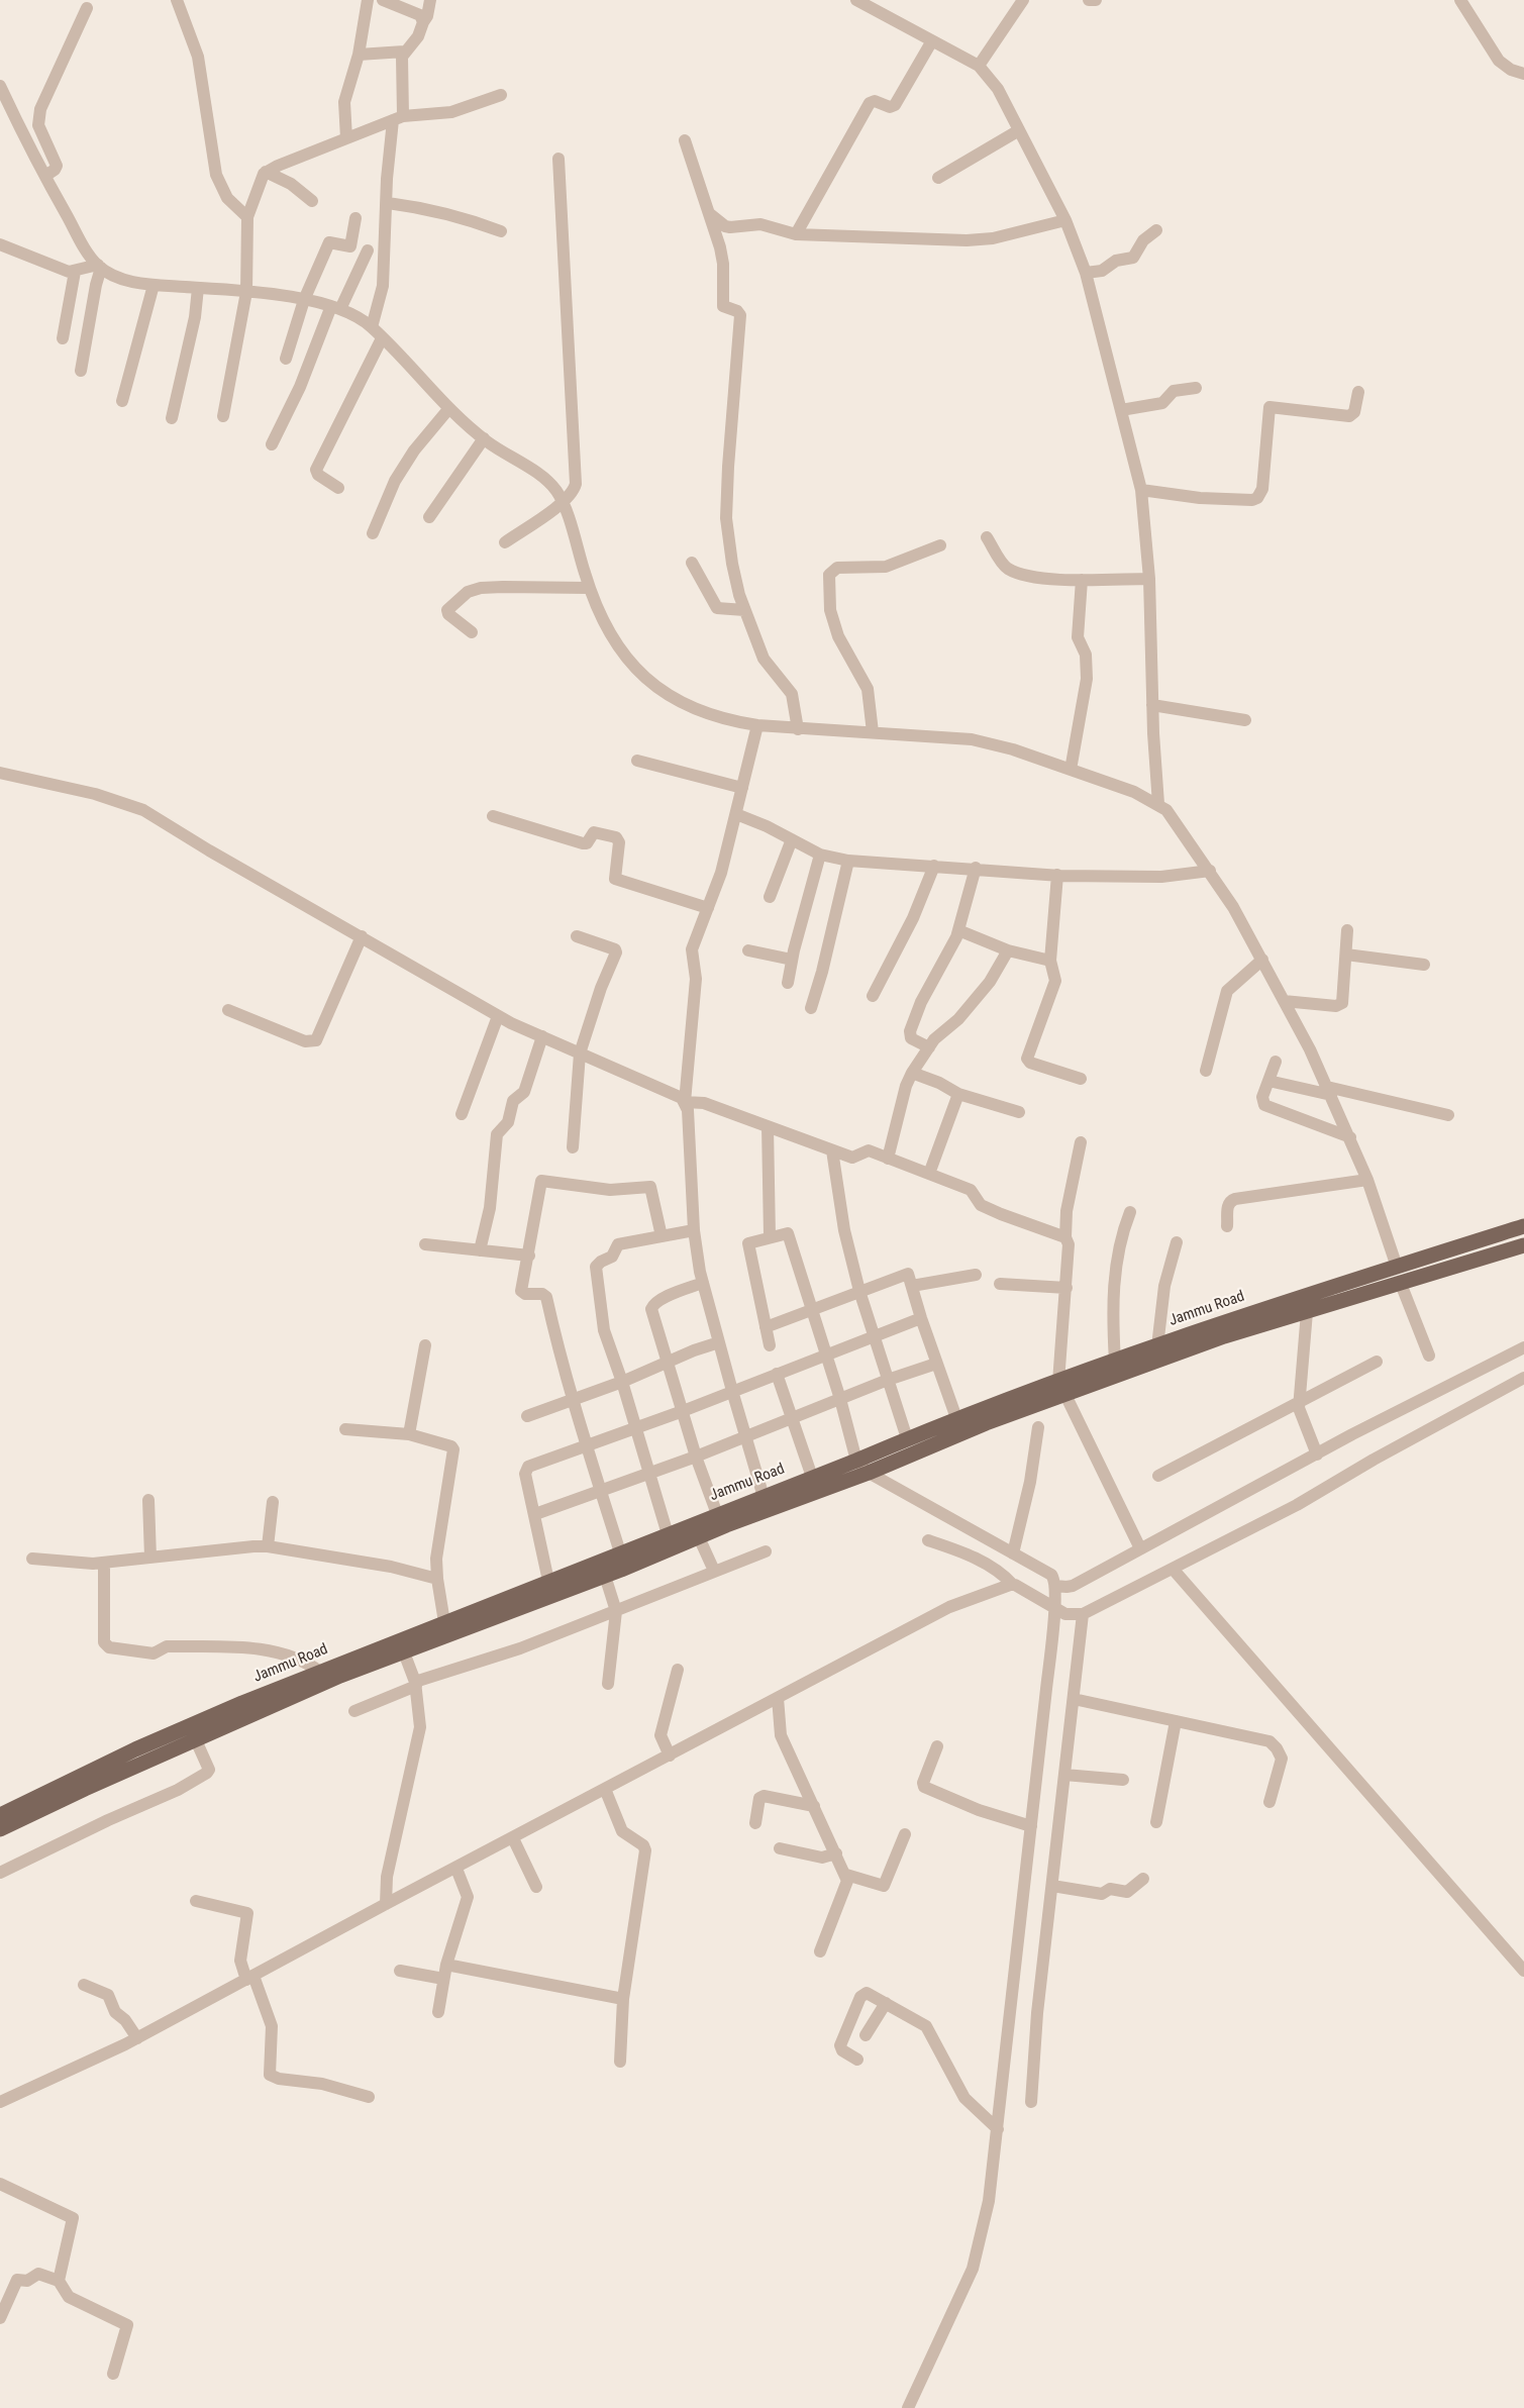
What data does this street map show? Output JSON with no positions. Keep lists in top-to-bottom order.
{
  "streets": {
    "main road": ["Jammu Road"]
  }
}
